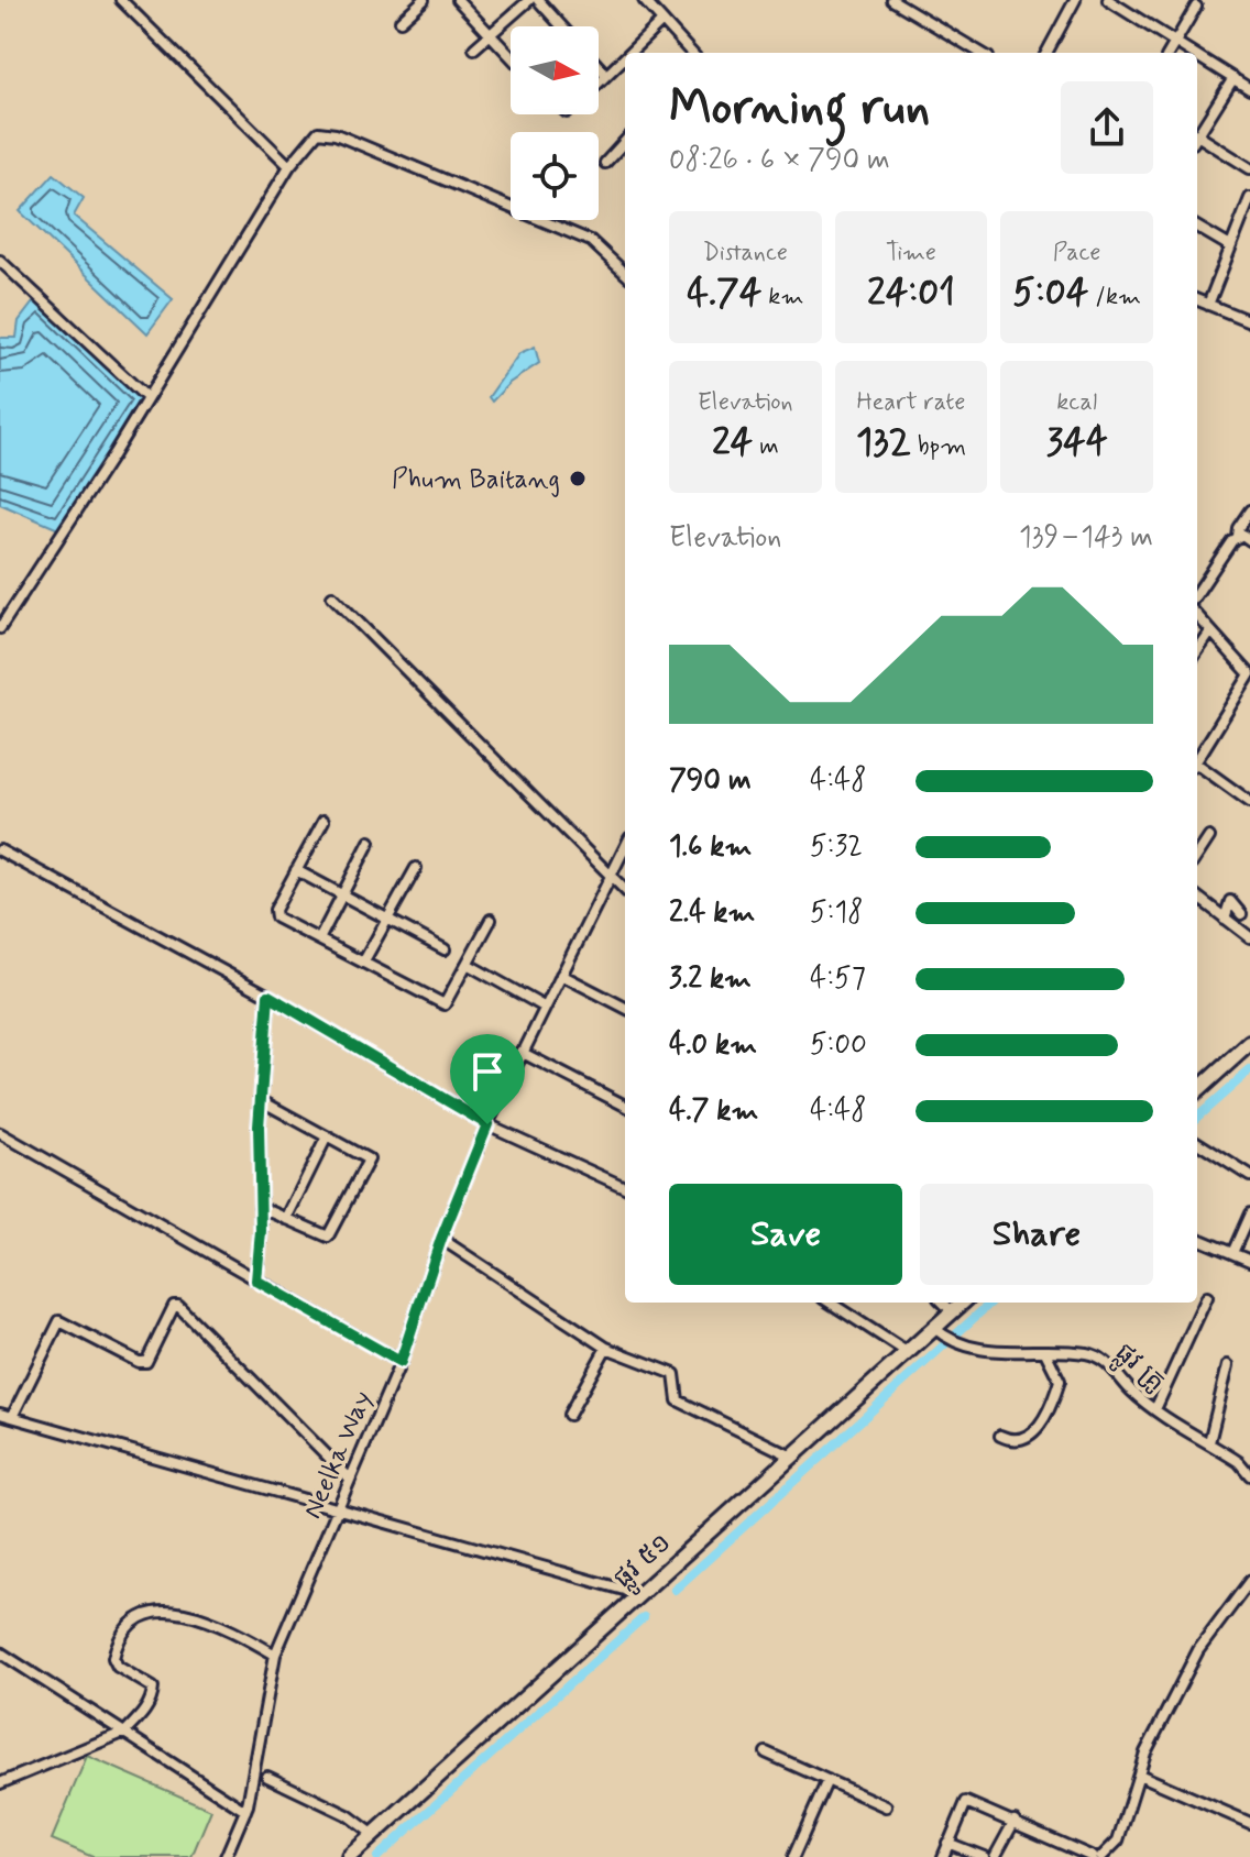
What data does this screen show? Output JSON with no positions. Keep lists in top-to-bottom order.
{
  "streets": {
    "main road": ["ផ្លូវ ៥១"],
    "street": ["ផ្លូវ គ្រូ", "Neelka Way"]
  },
  "crossings": [
    ["ផ្លូវ គ្រូ", "ផ្លូវ ៥១"]
  ],
  "places": ["Phum Baitang"],
  "north": "right",
  "page": {
    "heading": ["Morning run", "08:26 · 6 × 790 m"],
    "stats": [
      ["Distance", "4.74 km"],
      ["Time", "24:01"],
      ["Pace", "5:04 /km"],
      ["Elevation", "24 m"],
      ["Heart rate", "132 bpm"],
      ["kcal", "344"]
    ],
    "chart": ["Elevation", "139–143 m"],
    "list": [
      {
        "name": "790 m",
        "note": "4:48"
      },
      {
        "name": "1.6 km",
        "note": "5:32"
      },
      {
        "name": "2.4 km",
        "note": "5:18"
      },
      {
        "name": "3.2 km",
        "note": "4:57"
      },
      {
        "name": "4.0 km",
        "note": "5:00"
      },
      {
        "name": "4.7 km",
        "note": "4:48"
      }
    ],
    "buttons": ["Save", "Share"]
  }
}
